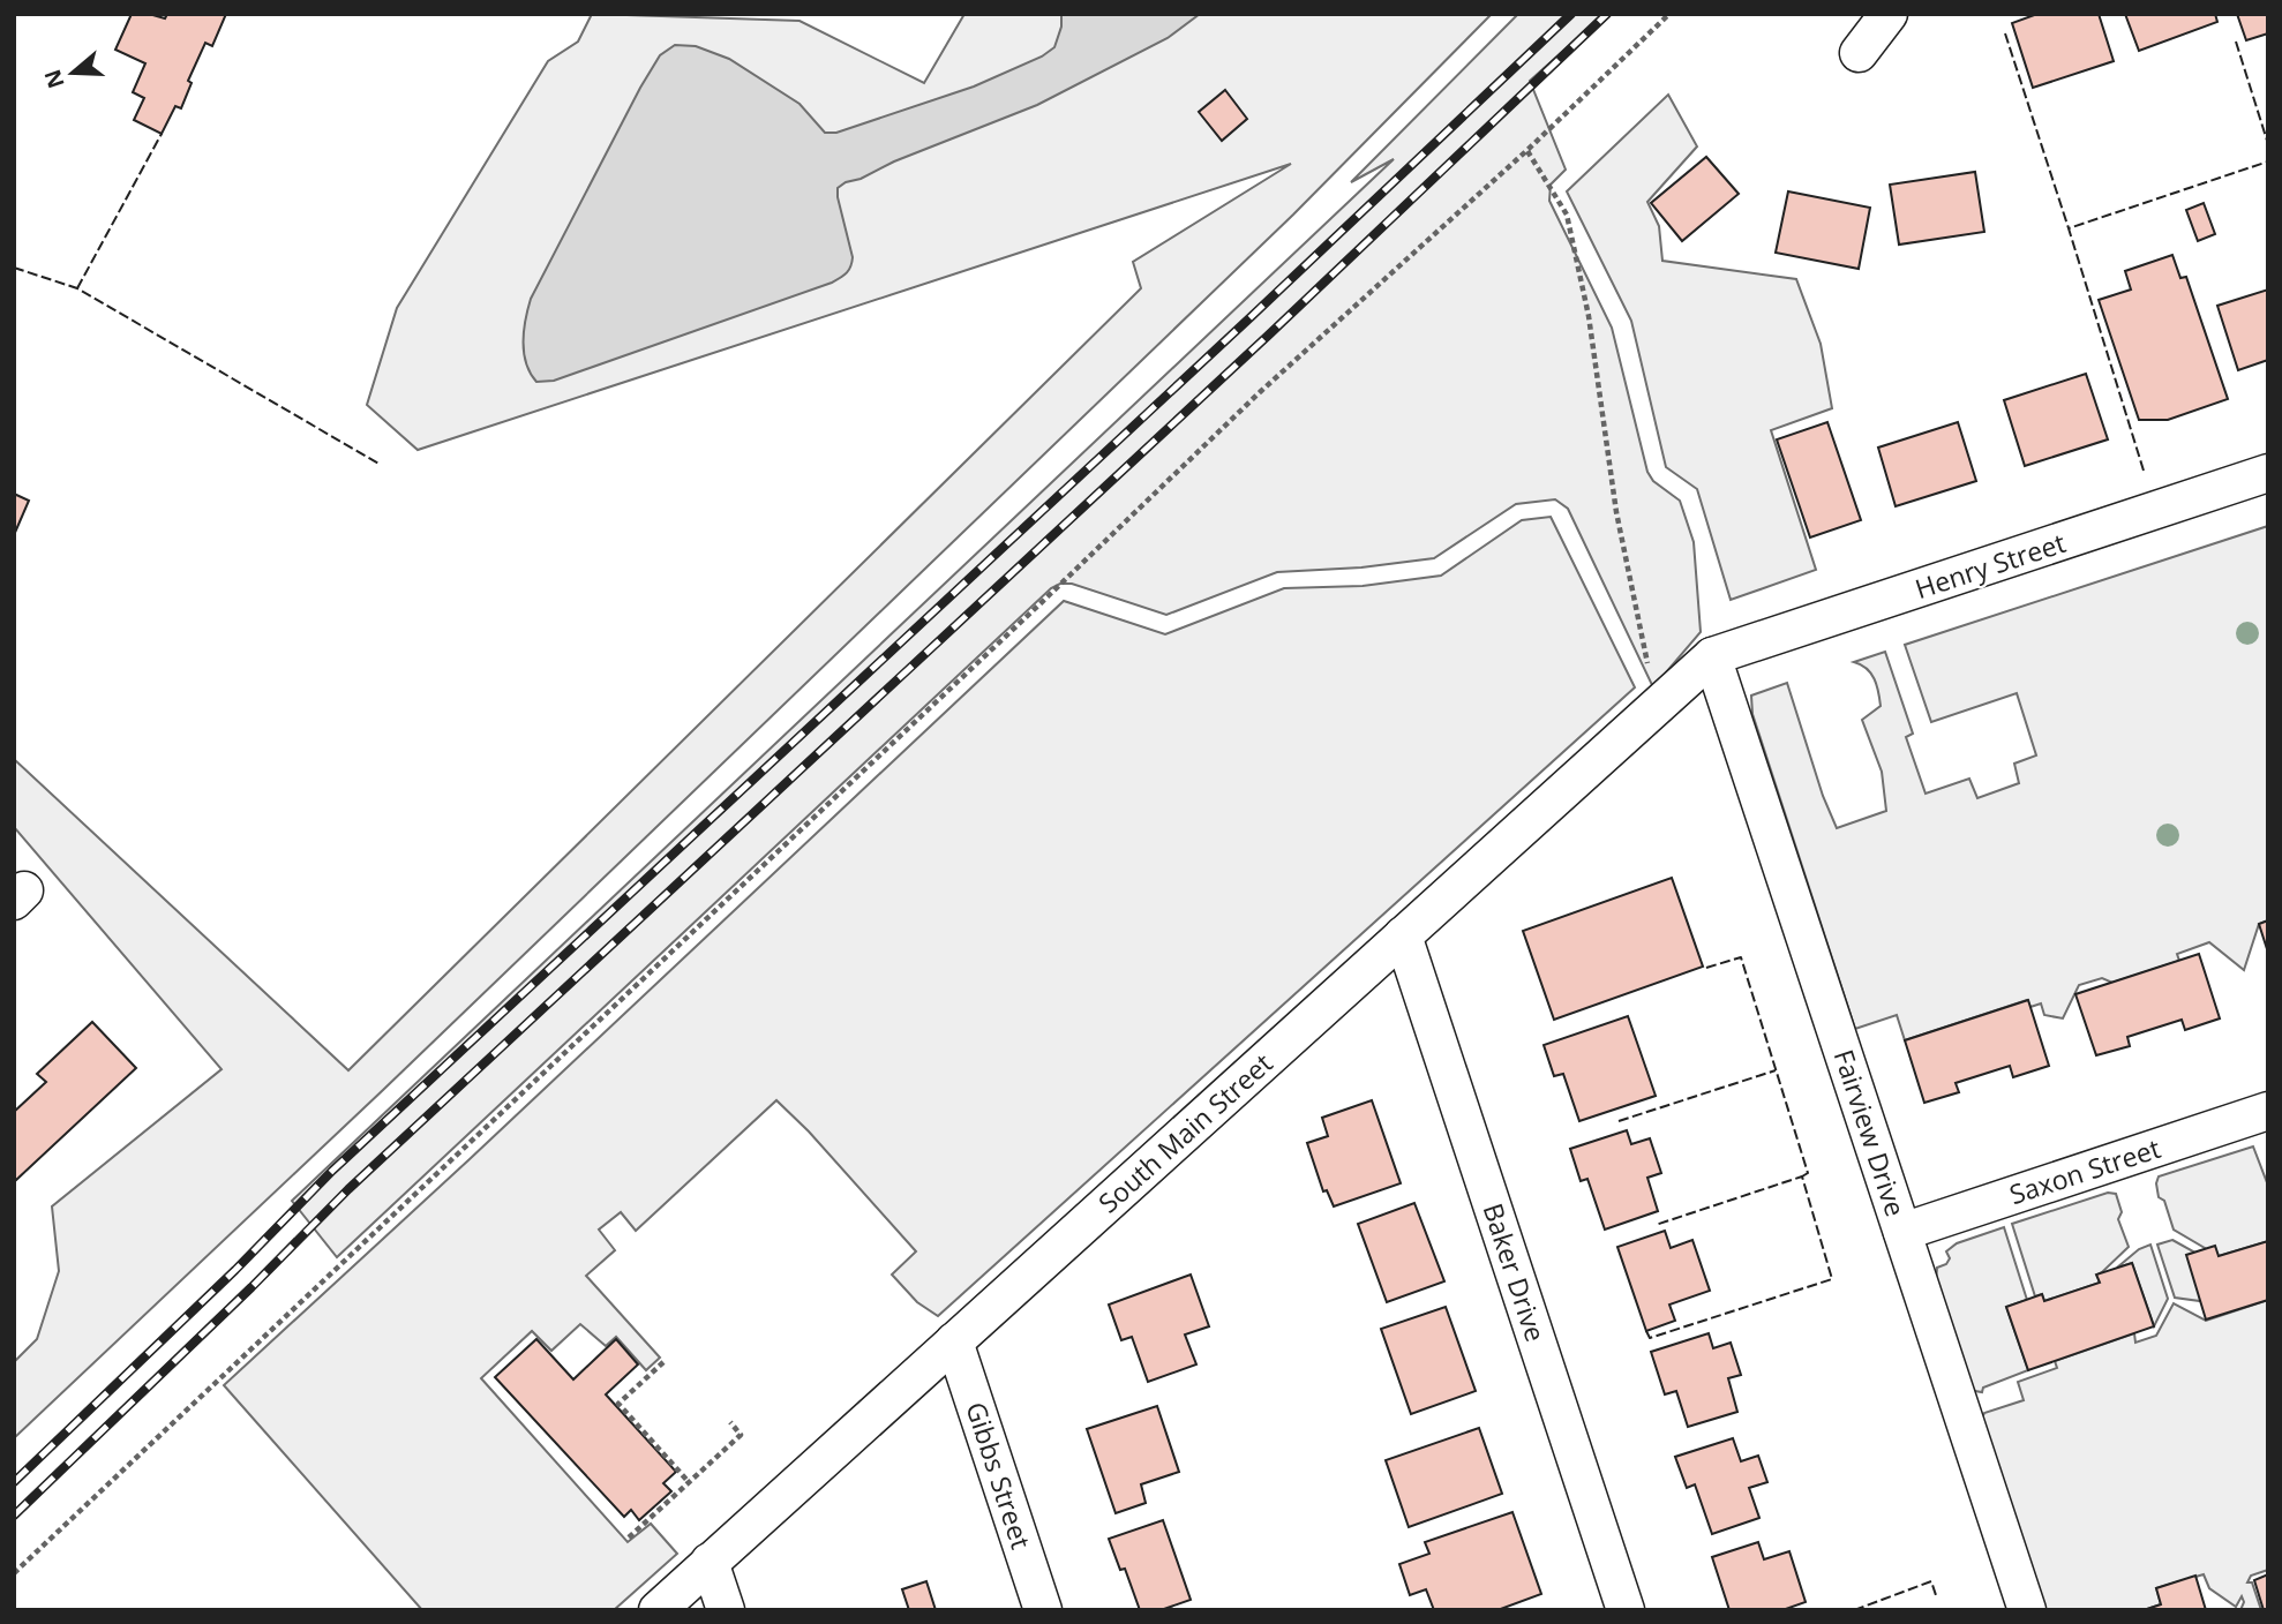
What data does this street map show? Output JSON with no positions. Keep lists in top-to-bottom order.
{
  "streets": {
    "street": [
      "Henry Street",
      "South Main Street",
      "Fairview Drive",
      "Saxon Street",
      "Baker Drive",
      "Gibbs Street"
    ]
  },
  "crossings": [
    ["Henry Street", "South Main Street"],
    ["Henry Street", "Fairview Drive"],
    ["South Main Street", "Fairview Drive"],
    ["South Main Street", "Baker Drive"],
    ["South Main Street", "Gibbs Street"],
    ["Fairview Drive", "Saxon Street"]
  ],
  "north": "left"
}
